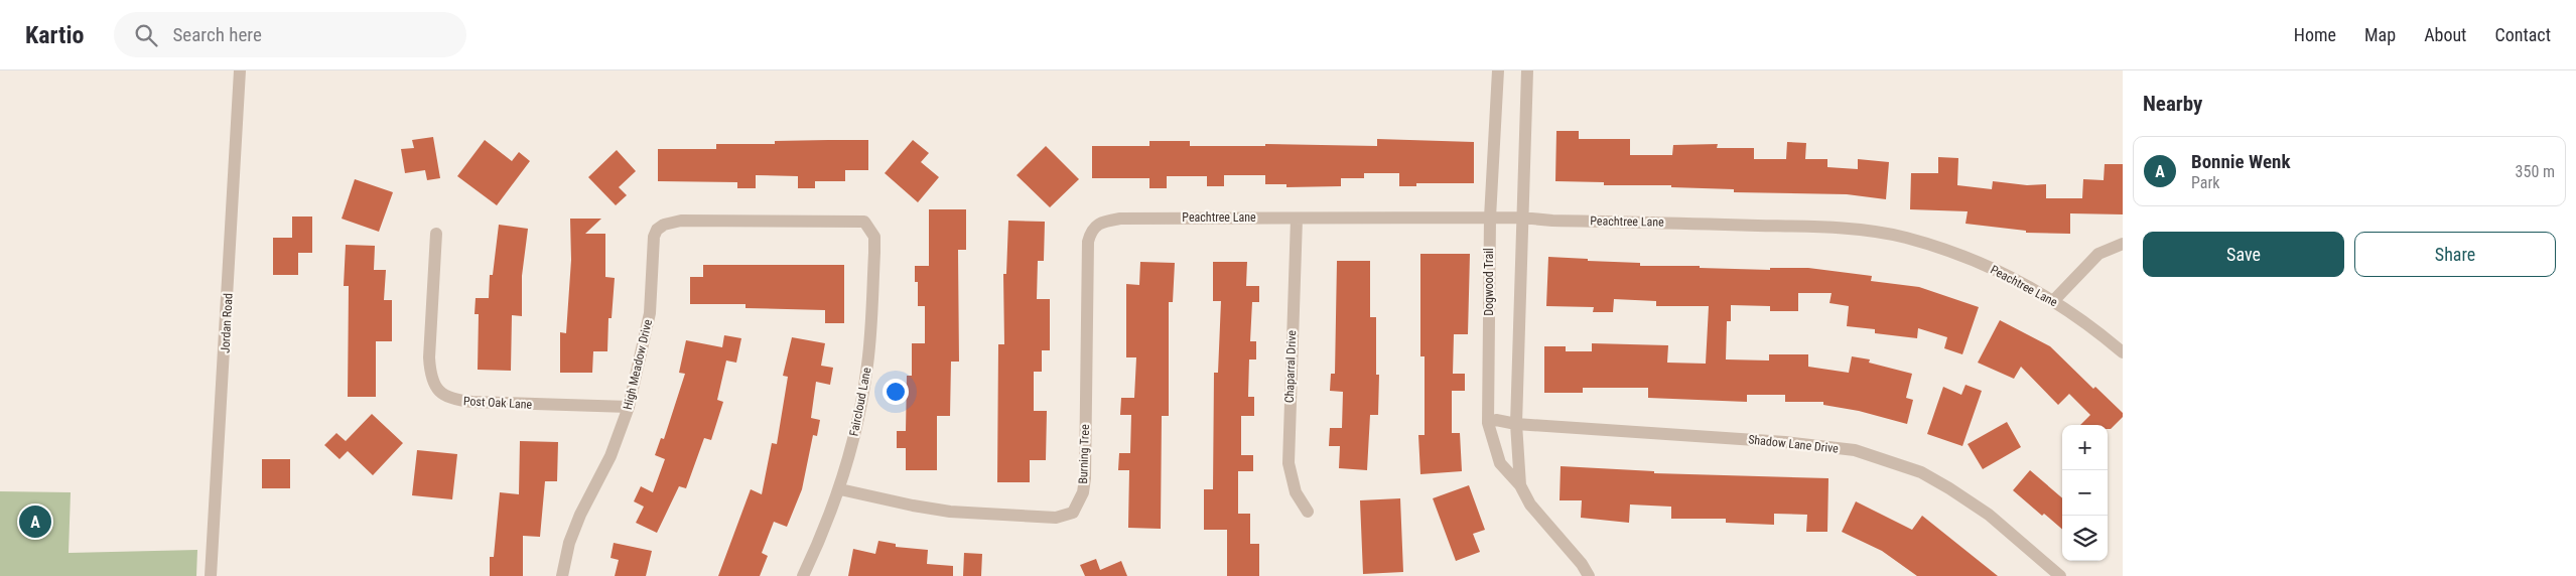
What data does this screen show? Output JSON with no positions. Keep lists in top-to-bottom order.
{
  "streets": {
    "street": [
      "Peachtree Lane",
      "Dogwood Trail",
      "Jordan Road",
      "High Meadow Drive",
      "Chaparral Drive",
      "Faircloud Lane",
      "Post Oak Lane",
      "Shadow Lane Drive",
      "Burning Tree"
    ]
  },
  "crossings": [
    ["Peachtree Lane", "Dogwood Trail"],
    ["Peachtree Lane", "Chaparral Drive"],
    ["Peachtree Lane", "Burning Tree"],
    ["Dogwood Trail", "Shadow Lane Drive"],
    ["High Meadow Drive", "Faircloud Lane"],
    ["High Meadow Drive", "Post Oak Lane"],
    ["Faircloud Lane", "Burning Tree"]
  ],
  "page": {
    "header": "Kartio",
    "search": "Search here",
    "nav": [
      "Home",
      "Map",
      "About",
      "Contact"
    ],
    "heading": "Nearby",
    "list": [
      {
        "mark": "A",
        "name": "Bonnie Wenk",
        "note": "Park",
        "value": "350 m"
      }
    ],
    "buttons": ["Save", "Share"],
    "map_buttons": ["+", "−"],
    "pins": "A"
  }
}
